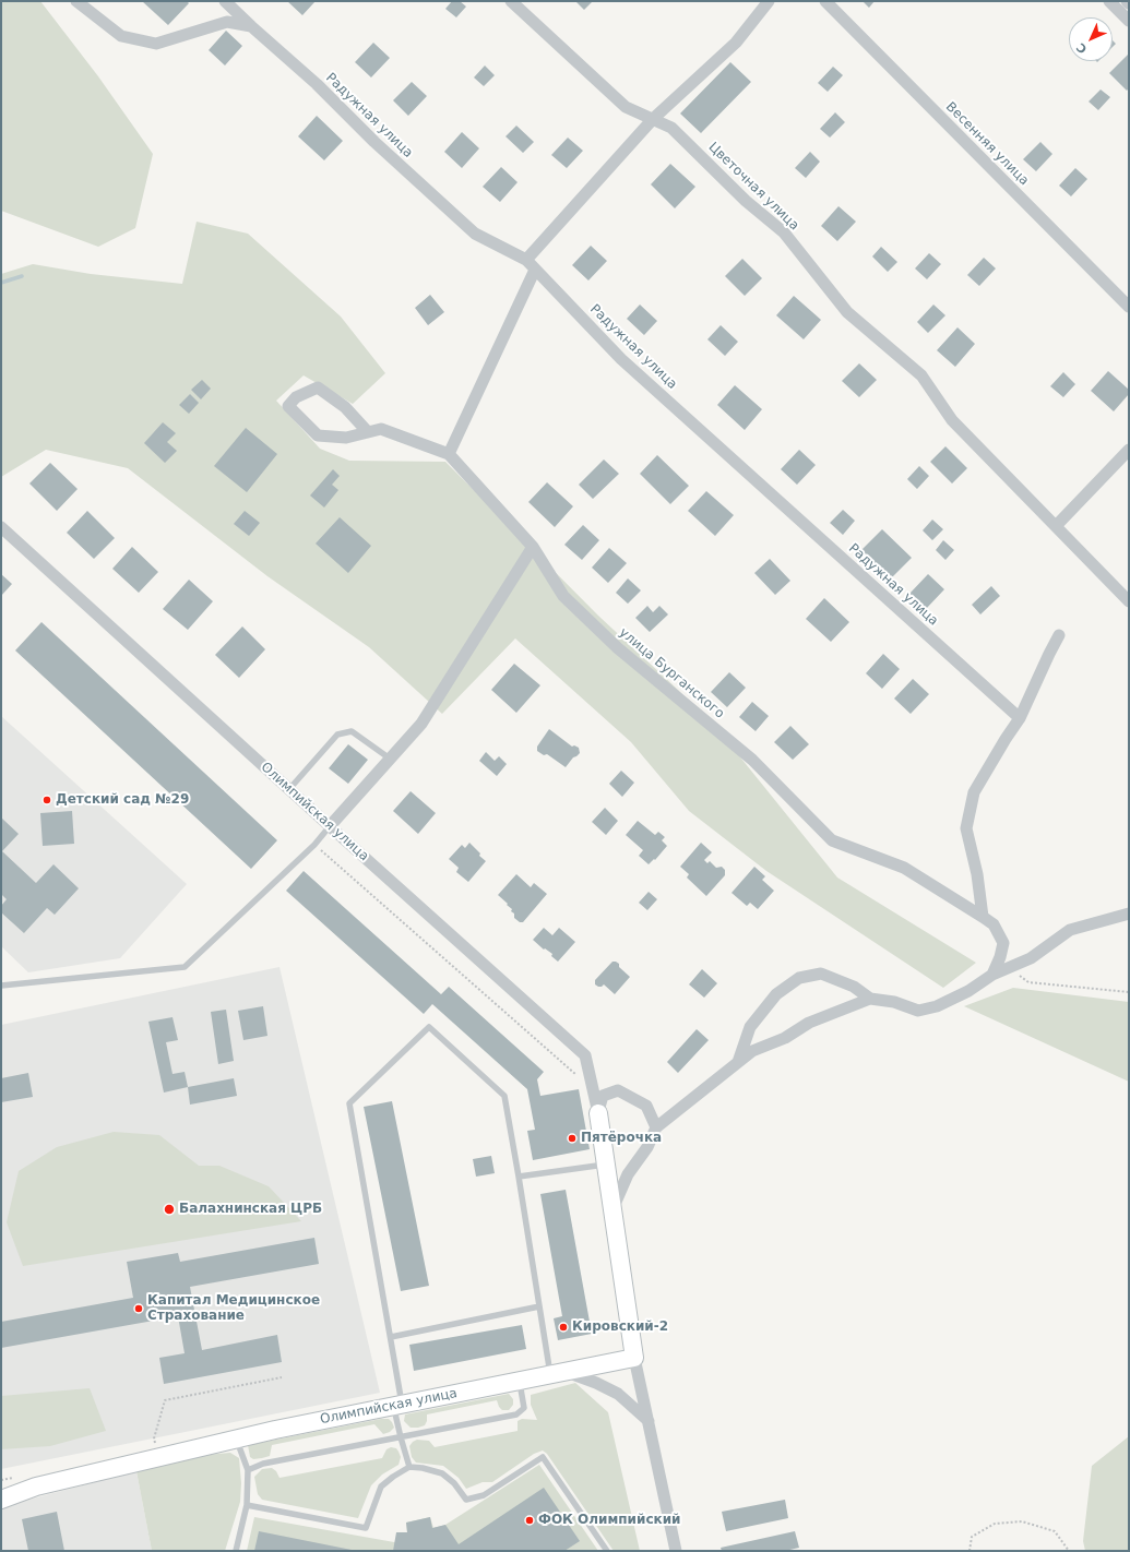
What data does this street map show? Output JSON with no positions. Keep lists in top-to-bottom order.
{
  "streets": {
    "street": [
      "Радужная улица",
      "Весенняя улица",
      "Цветочная улица",
      "улица Бурганского",
      "Олимпийская улица"
    ]
  },
  "places": [
    "Детский сад №29",
    "Пятёрочка",
    "Балахнинская ЦРБ",
    "Капитал Медицинское Страхование",
    "Кировский-2",
    "ФОК Олимпийский"
  ],
  "north": "bottom left"
}
